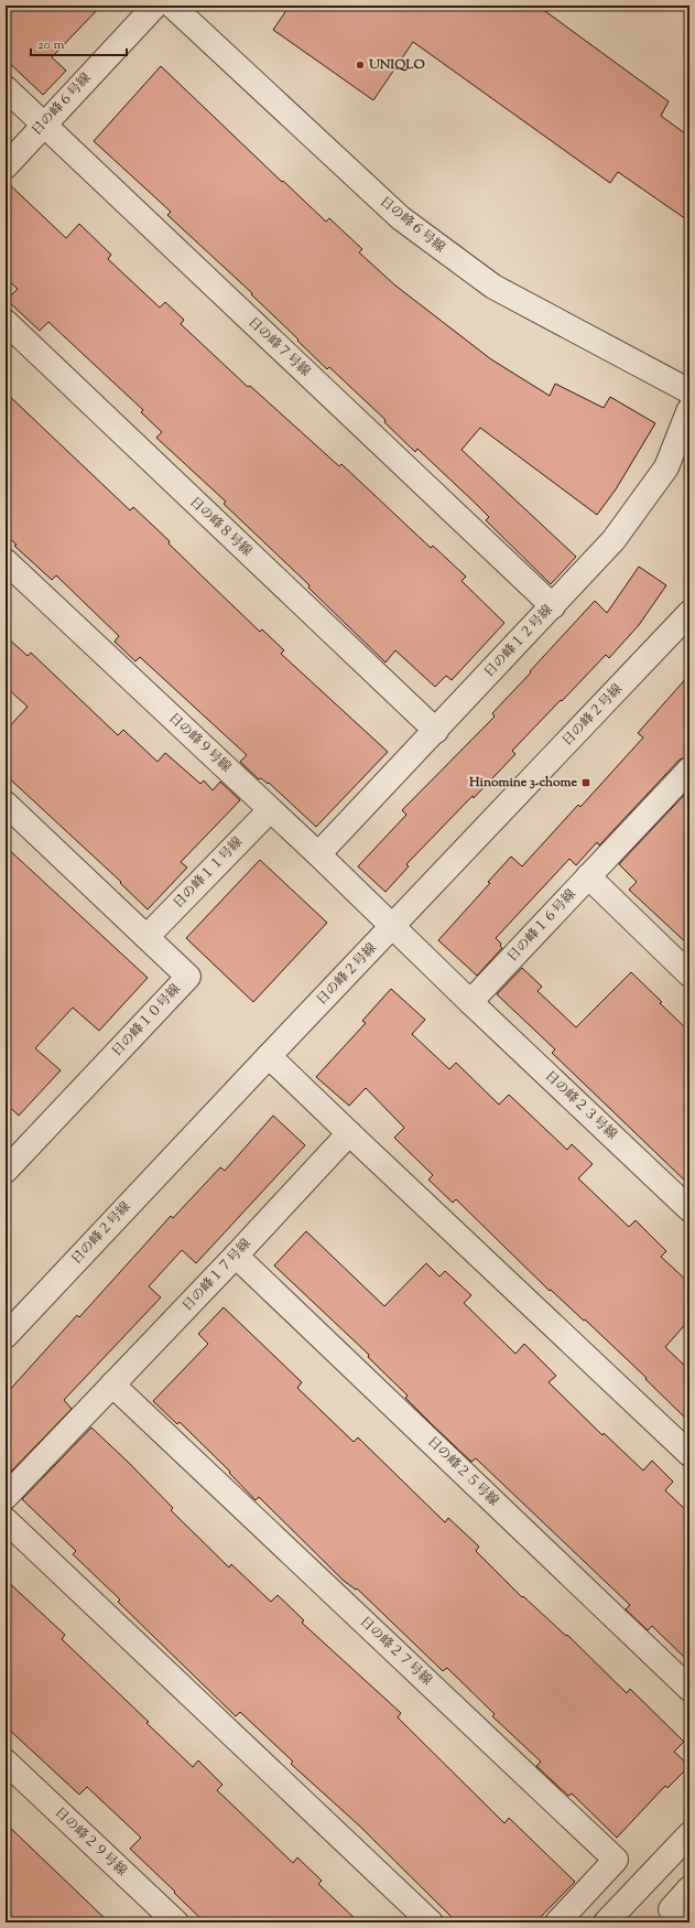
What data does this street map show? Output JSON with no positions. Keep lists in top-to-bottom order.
{
  "streets": {
    "street": [
      "日の峰６号線",
      "日の峰７号線",
      "日の峰８号線",
      "日の峰１２号線",
      "日の峰２号線",
      "日の峰９号線",
      "日の峰１１号線",
      "日の峰１６号線",
      "日の峰１０号線",
      "日の峰２３号線",
      "日の峰１７号線",
      "日の峰２５号線",
      "日の峰２７号線",
      "日の峰２９号線"
    ]
  },
  "crossings": [
    ["日の峰６号線", "日の峰７号線"],
    ["日の峰７号線", "日の峰１２号線"],
    ["日の峰８号線", "日の峰１２号線"],
    ["日の峰１２号線", "日の峰９号線"],
    ["日の峰２号線", "日の峰９号線"],
    ["日の峰９号線", "日の峰１１号線"],
    ["日の峰１１号線", "日の峰１０号線"],
    ["日の峰１６号線", "日の峰２３号線"],
    ["日の峰１７号線", "日の峰２５号線"],
    ["日の峰１７号線", "日の峰２７号線"]
  ],
  "places": {
    "other": ["UNIQLO"],
    "transit": ["Hinomine 3-chome"]
  },
  "scale_bar": "20 m"
}
